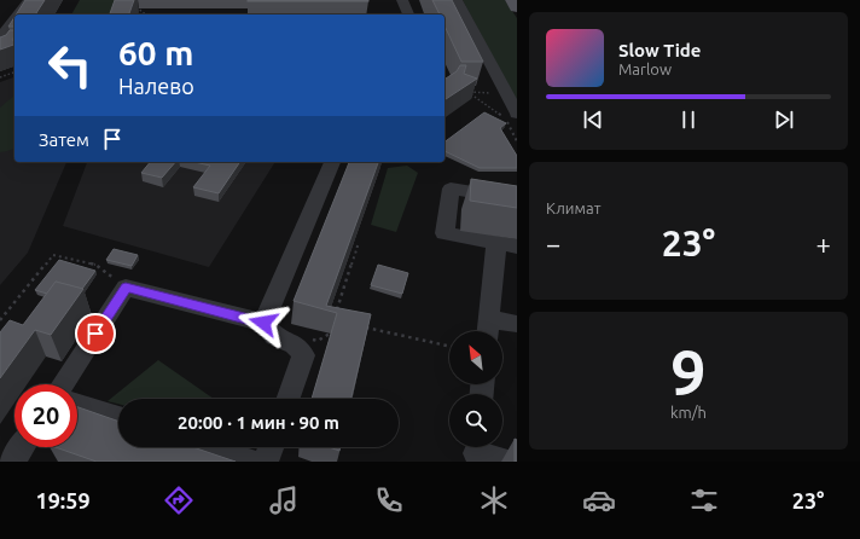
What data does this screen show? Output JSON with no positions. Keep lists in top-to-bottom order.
{
  "north": "top left",
  "page": {
    "turn": ["60 m", "Налево"],
    "song": ["Slow Tide", "Marlow"],
    "then": "Затем",
    "tile": [
      "Климат",
      ["9", "km/h"]
    ],
    "heat": ["−", "23°", "+"],
    "limit": "20",
    "trip": "20:00 · 1 мин · 90 m",
    "tabs": ["19:59", "23°"]
  }
}
